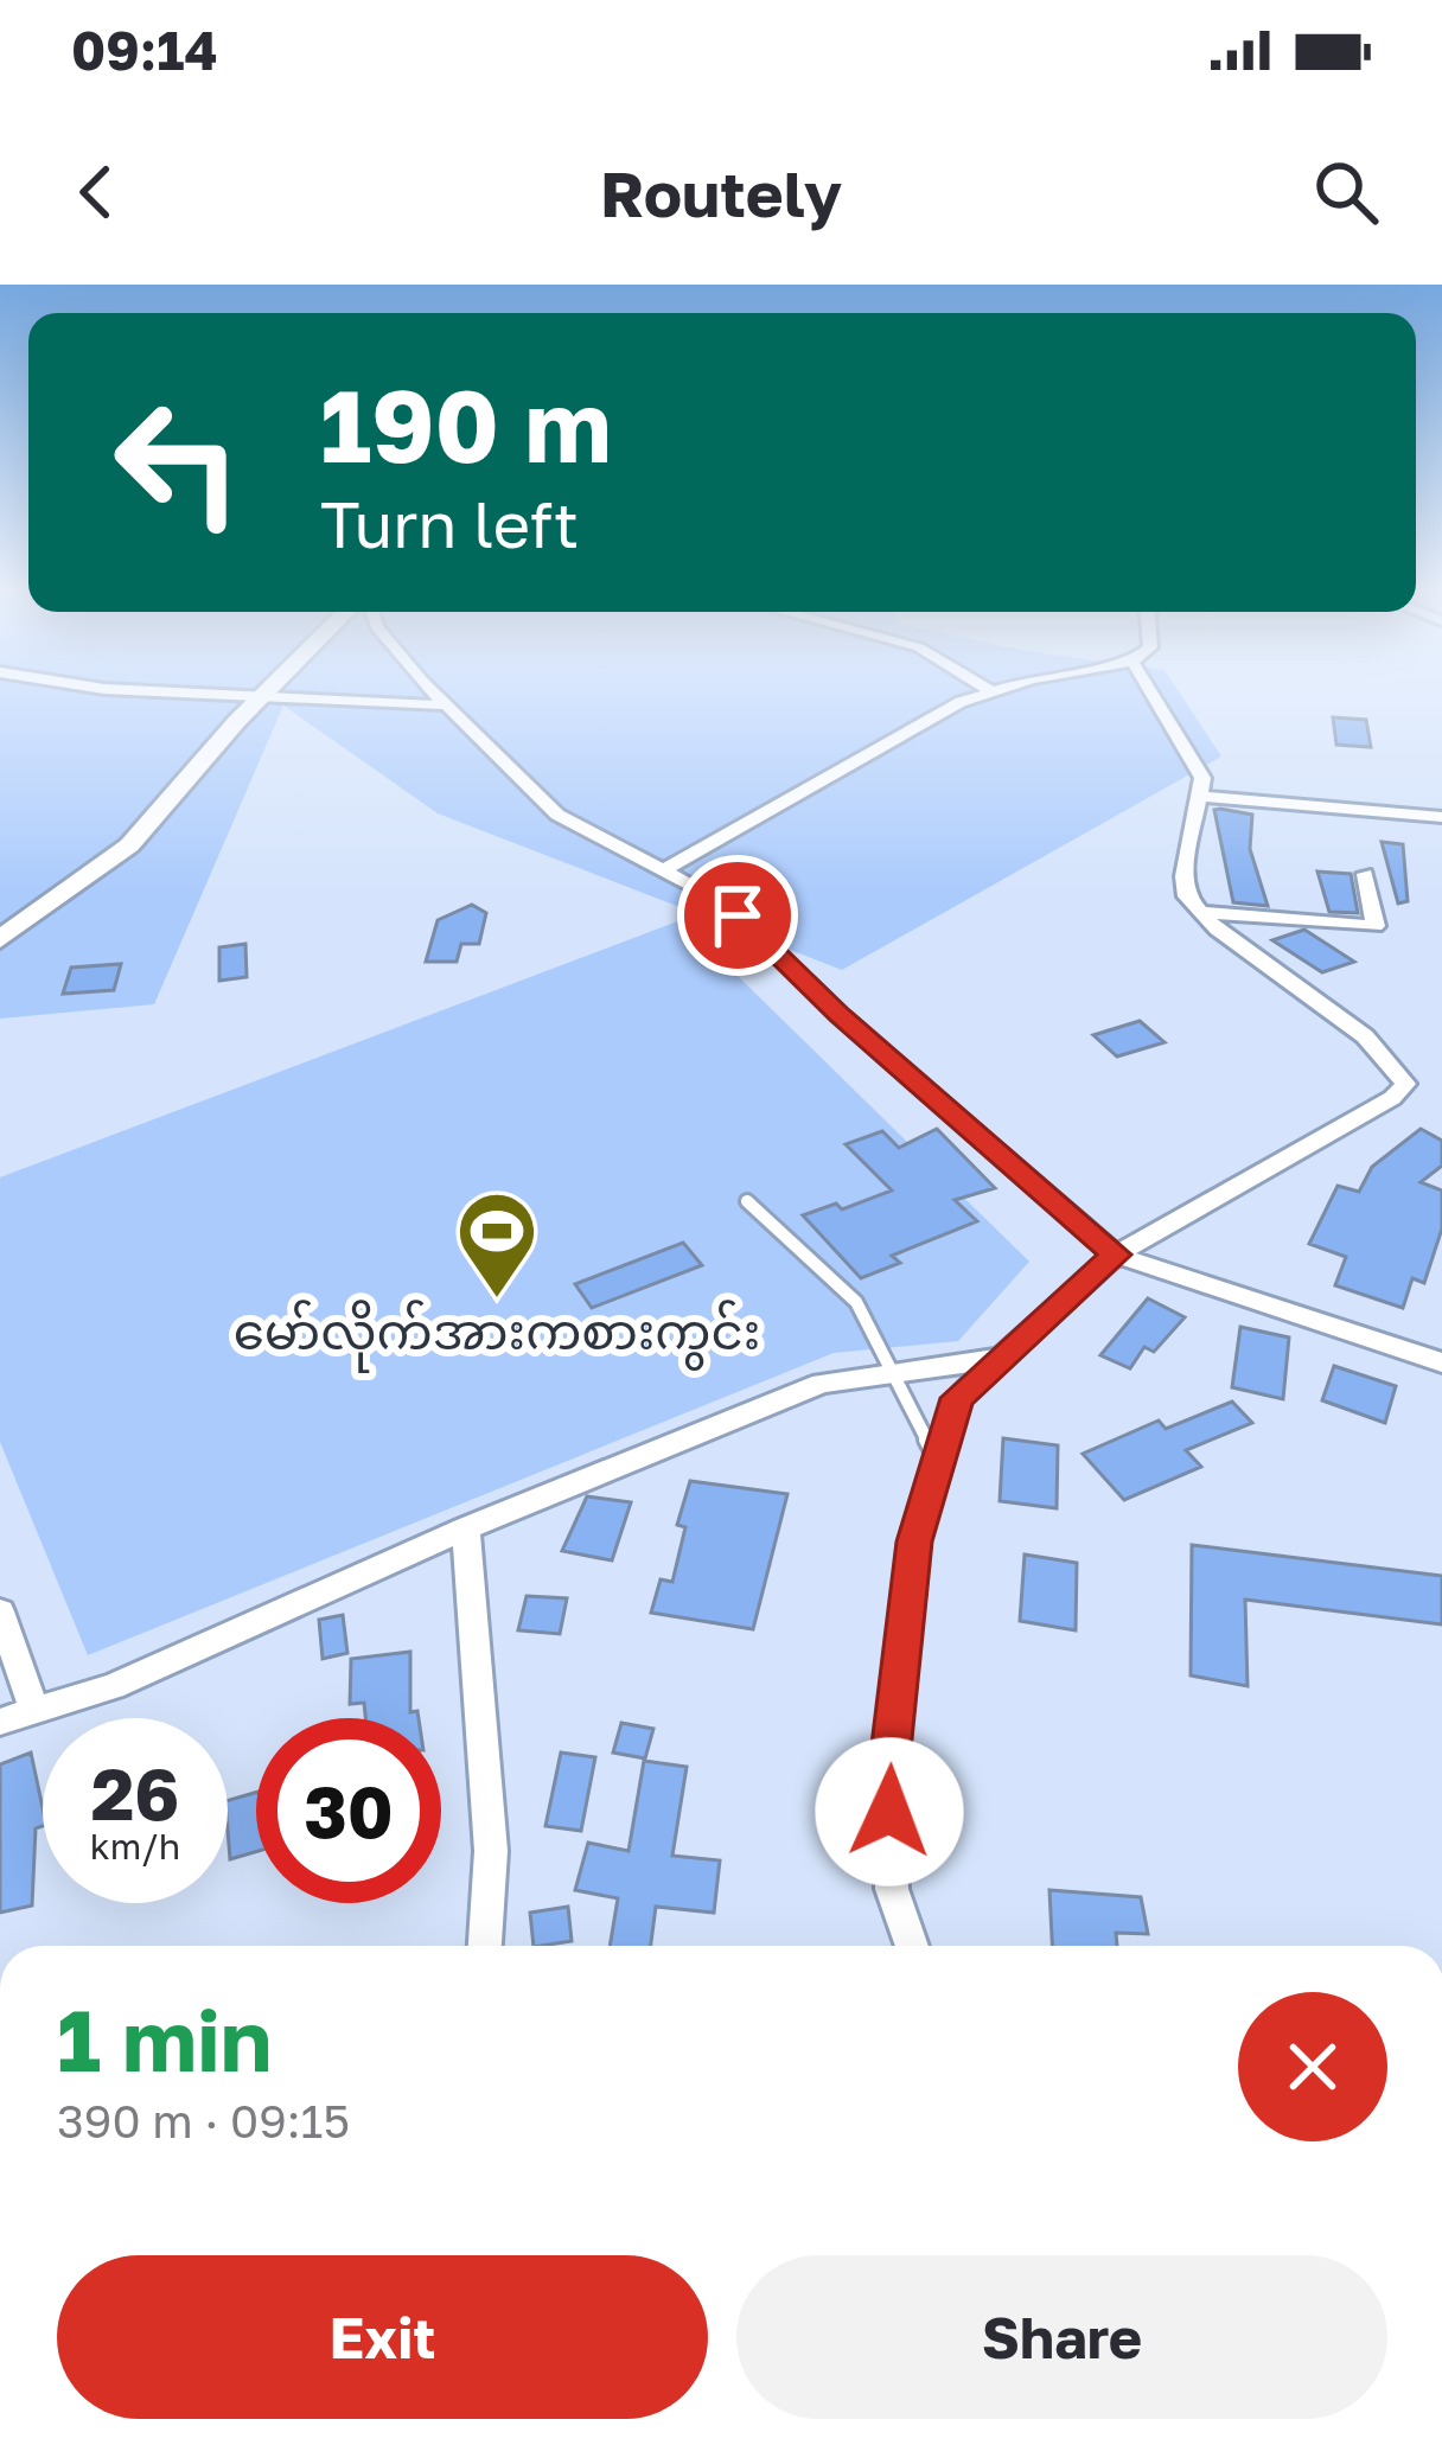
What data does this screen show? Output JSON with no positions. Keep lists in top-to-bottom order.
{
  "places": {
    "sports": ["မော်လိုက်အားကစားကွင်း"]
  },
  "page": {
    "status": "09:14",
    "header": "Routely",
    "turn": ["190 m", "Turn left"],
    "speed": "26 km/h",
    "limit": "30",
    "heading": ["1 min", "390 m · 09:15"],
    "buttons": ["Exit", "Share"]
  }
}
